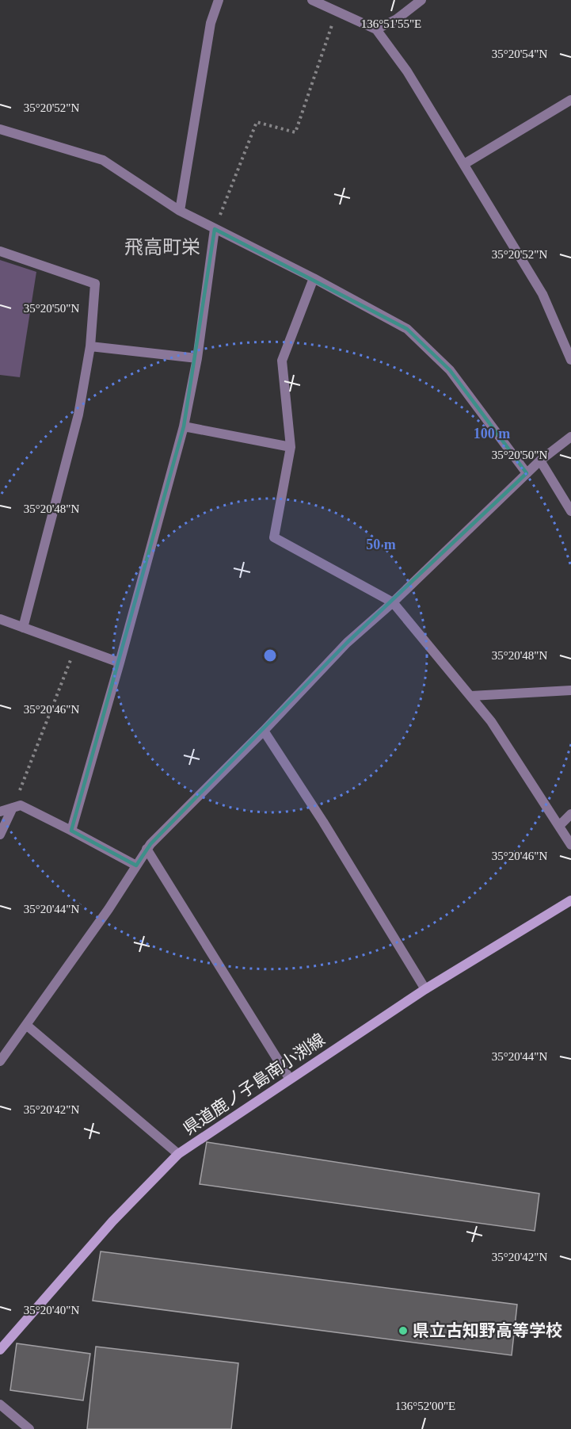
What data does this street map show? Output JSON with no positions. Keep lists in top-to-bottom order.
{
  "streets": {
    "main road": ["県道鹿ノ子島南小渕線"]
  },
  "districts": ["飛高町栄"],
  "places": ["県立古知野高等学校"],
  "coordinates": [
    "136°51'55\"E",
    "35°20'54\"N",
    "35°20'52\"N",
    "35°20'50\"N",
    "35°20'48\"N",
    "35°20'46\"N",
    "35°20'44\"N",
    "35°20'42\"N",
    "35°20'40\"N",
    "136°52'00\"E"
  ],
  "rings": ["100 m", "50 m"]
}
